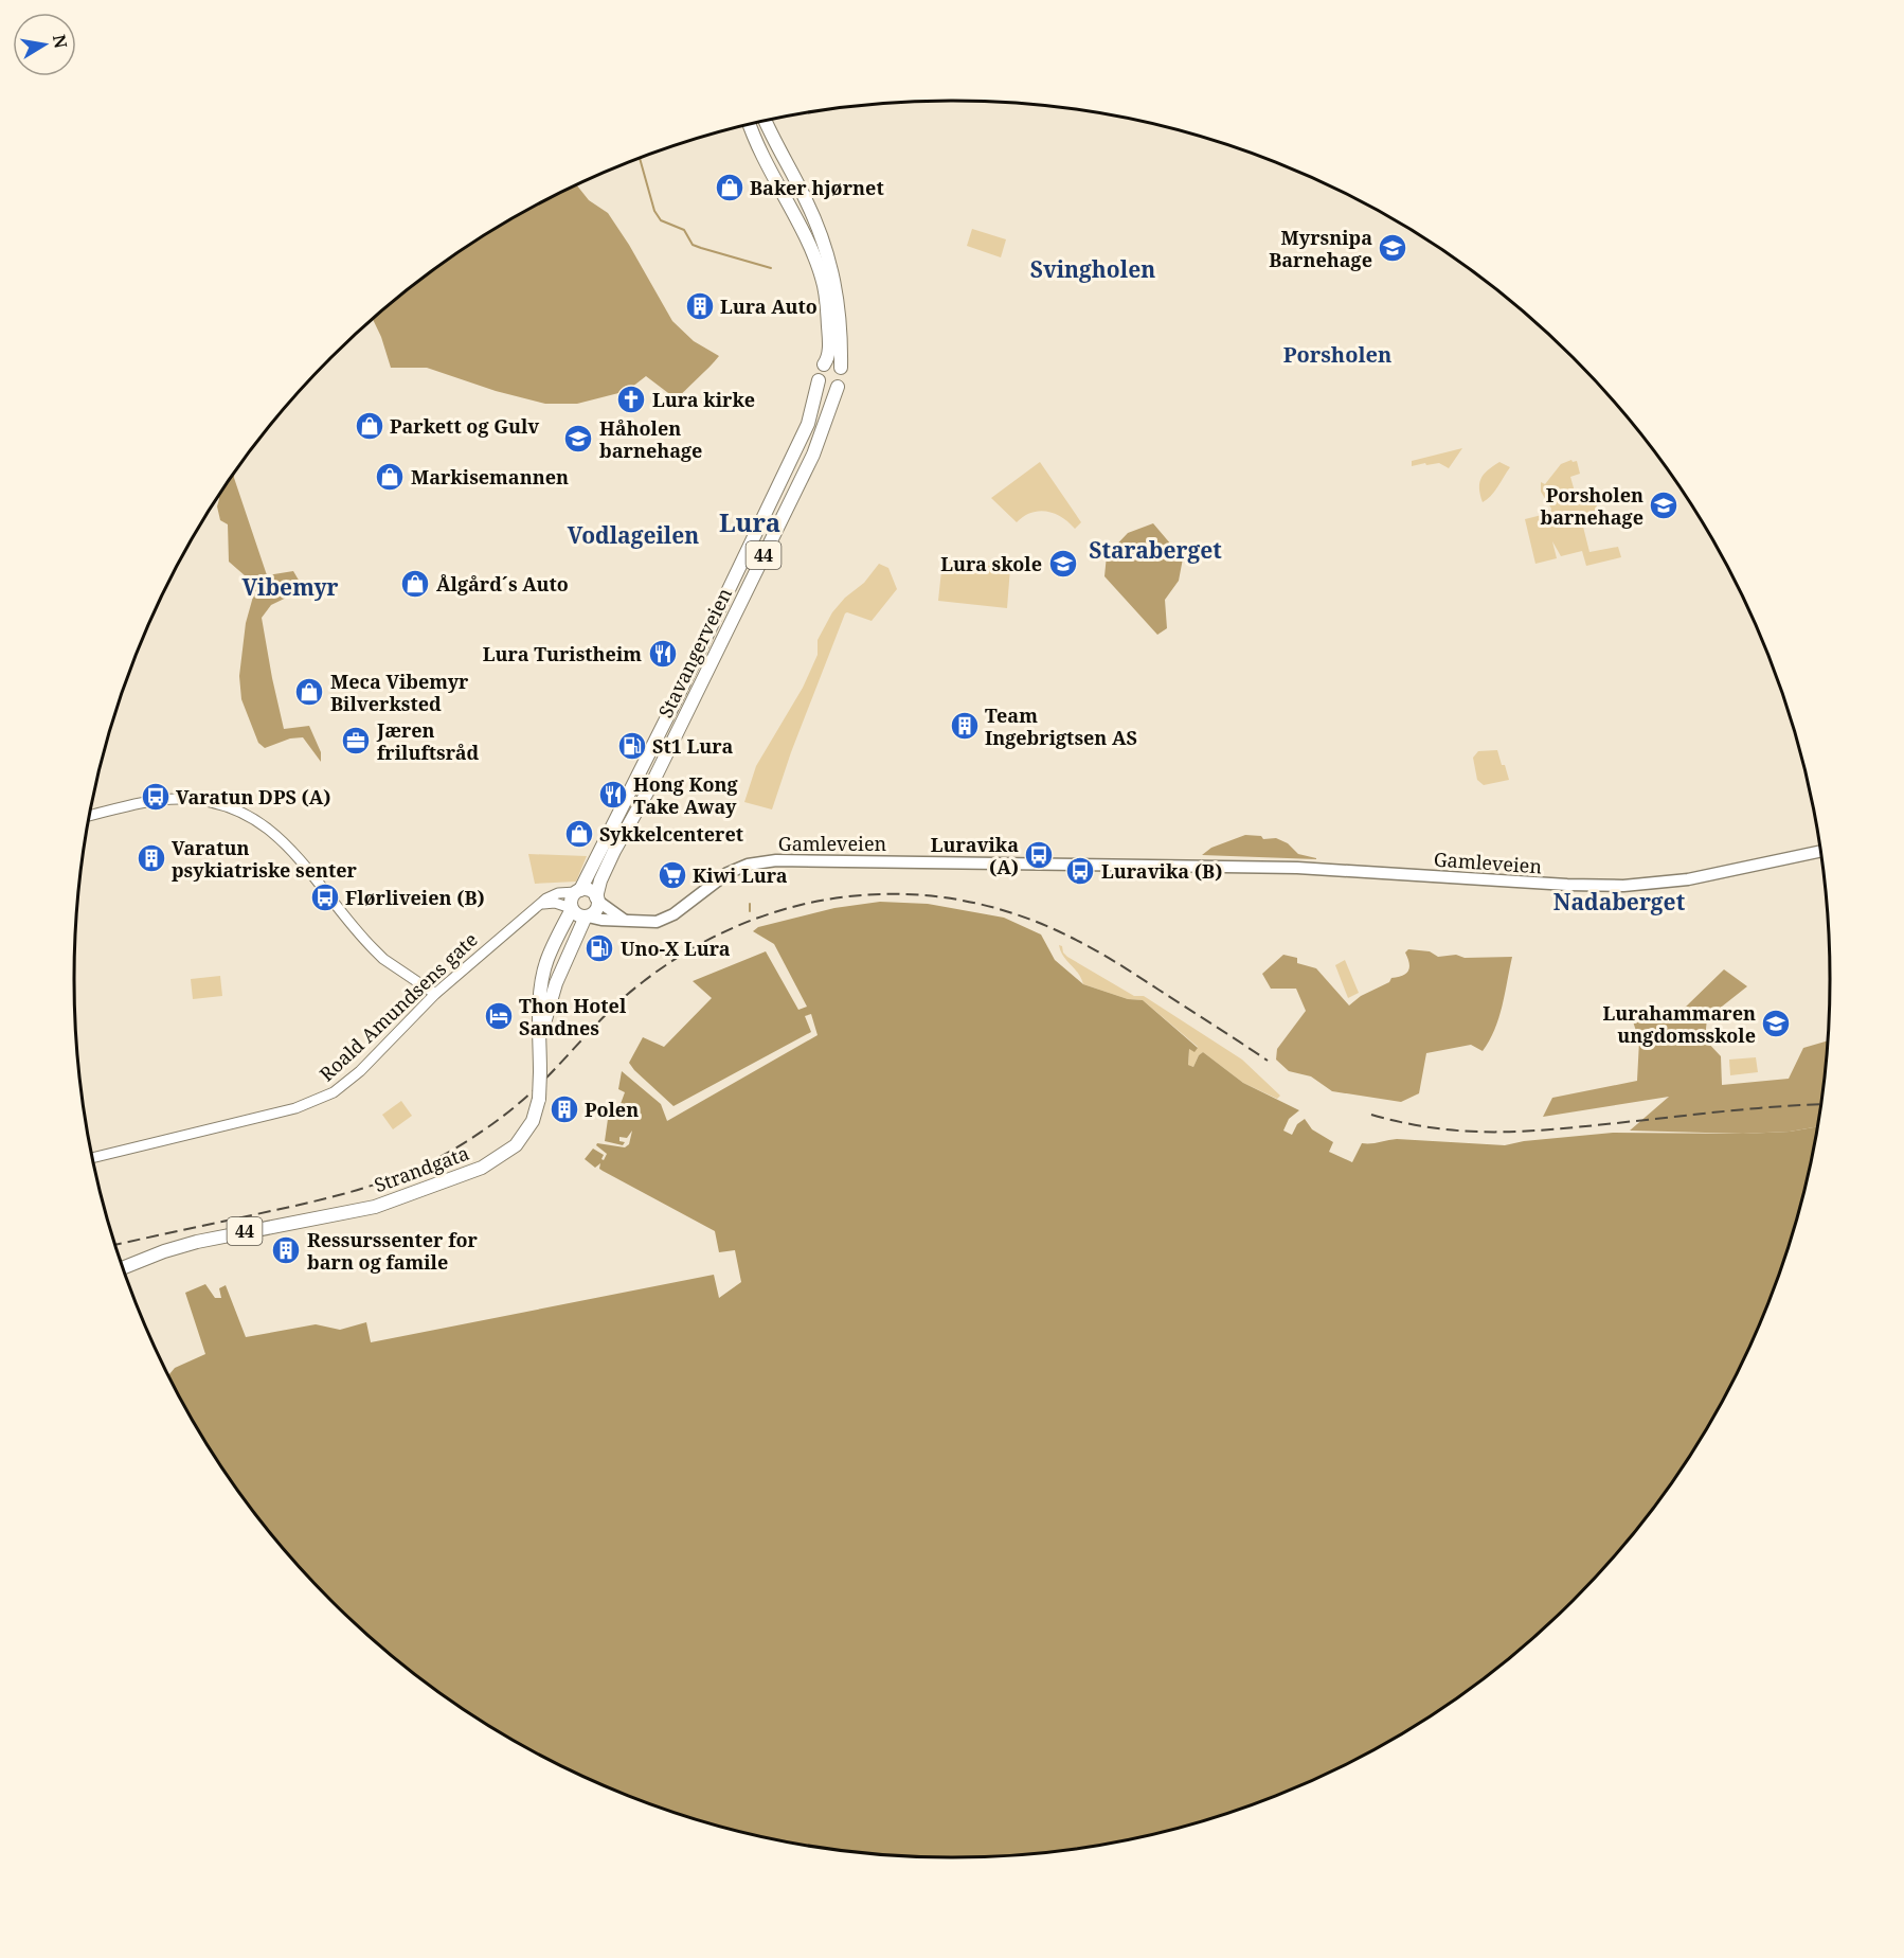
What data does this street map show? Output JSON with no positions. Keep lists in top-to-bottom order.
{
  "streets": {
    "main road": [
      "44",
      "Stavangerveien",
      "Gamleveien",
      "Strandgata"
    ],
    "street": ["Roald Amundsens gate"]
  },
  "crossings": [
    ["Stavangerveien", "Gamleveien"],
    ["Stavangerveien", "Roald Amundsens gate"],
    ["Stavangerveien", "Strandgata"],
    ["Gamleveien", "Roald Amundsens gate"]
  ],
  "districts": [
    "Svingholen",
    "Porsholen",
    "Lura",
    "Vodlageilen",
    "Staraberget",
    "Vibemyr",
    "Nadaberget"
  ],
  "places": {
    "shop": [
      "Baker hjørnet",
      "Parkett og Gulv",
      "Markisemannen",
      "Ålgård´s Auto",
      "Meca Vibemyr Bilverksted",
      "Sykkelcenteret"
    ],
    "school or university": [
      "Myrsnipa Barnehage",
      "Håholen barnehage",
      "Porsholen barnehage",
      "Lura skole",
      "Lurahammaren ungdomsskole"
    ],
    "building": [
      "Lura Auto",
      "Team Ingebrigtsen AS",
      "Varatun psykiatriske senter",
      "Polen",
      "Ressurssenter for barn og famile"
    ],
    "church": ["Lura kirke"],
    "restaurant": ["Lura Turistheim", "Hong Kong Take Away"],
    "office": ["Jæren friluftsråd"],
    "fuel station": ["St1 Lura", "Uno-X Lura"],
    "bus stop": [
      "Varatun DPS (A)",
      "Luravika (A)",
      "Luravika (B)",
      "Flørliveien (B)"
    ],
    "supermarket": ["Kiwi Lura"],
    "hotel": ["Thon Hotel Sandnes"]
  },
  "north": "right"
}
